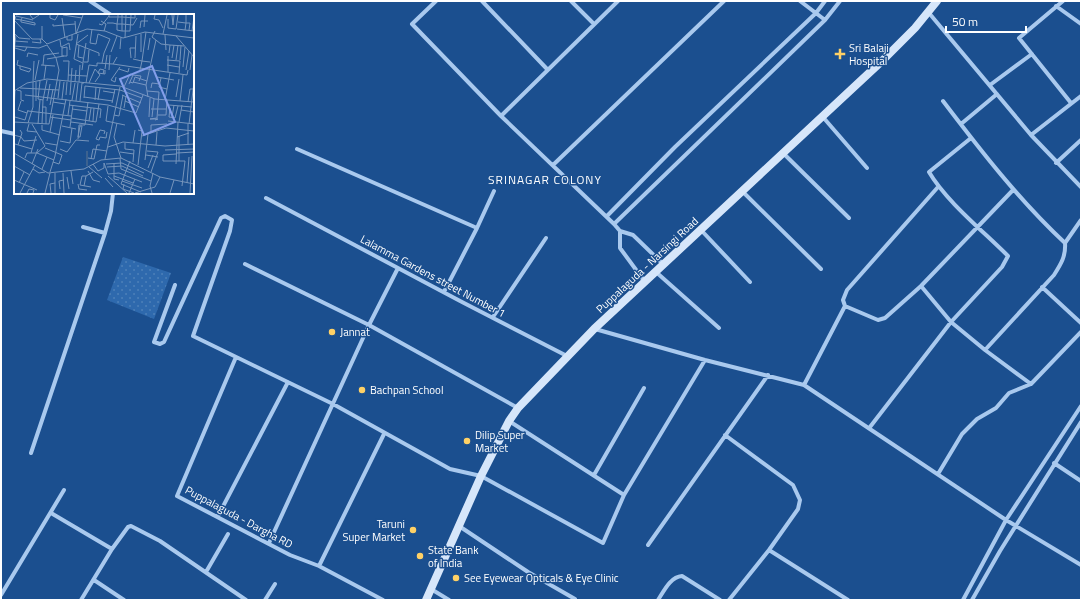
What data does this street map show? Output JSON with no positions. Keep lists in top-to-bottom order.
{
  "streets": {
    "street": ["Puppalaguda - Narsingi Road", "Lalamma Gardens street Number 1", "Puppalaguda - Dargha RD"]
  },
  "crossings": [
    ["Puppalaguda - Narsingi Road", "Lalamma Gardens street Number 1"]
  ],
  "districts": ["SRINAGAR COLONY"],
  "places": {
    "health": ["Sri Balaji Hospital"],
    "other": [
      "Jannat",
      "Bachpan School",
      "Dilip Super Market",
      "Taruni Super Market",
      "State Bank of India",
      "See Eyewear Opticals & Eye Clinic"
    ]
  },
  "scale_bar": "50 m"
}
